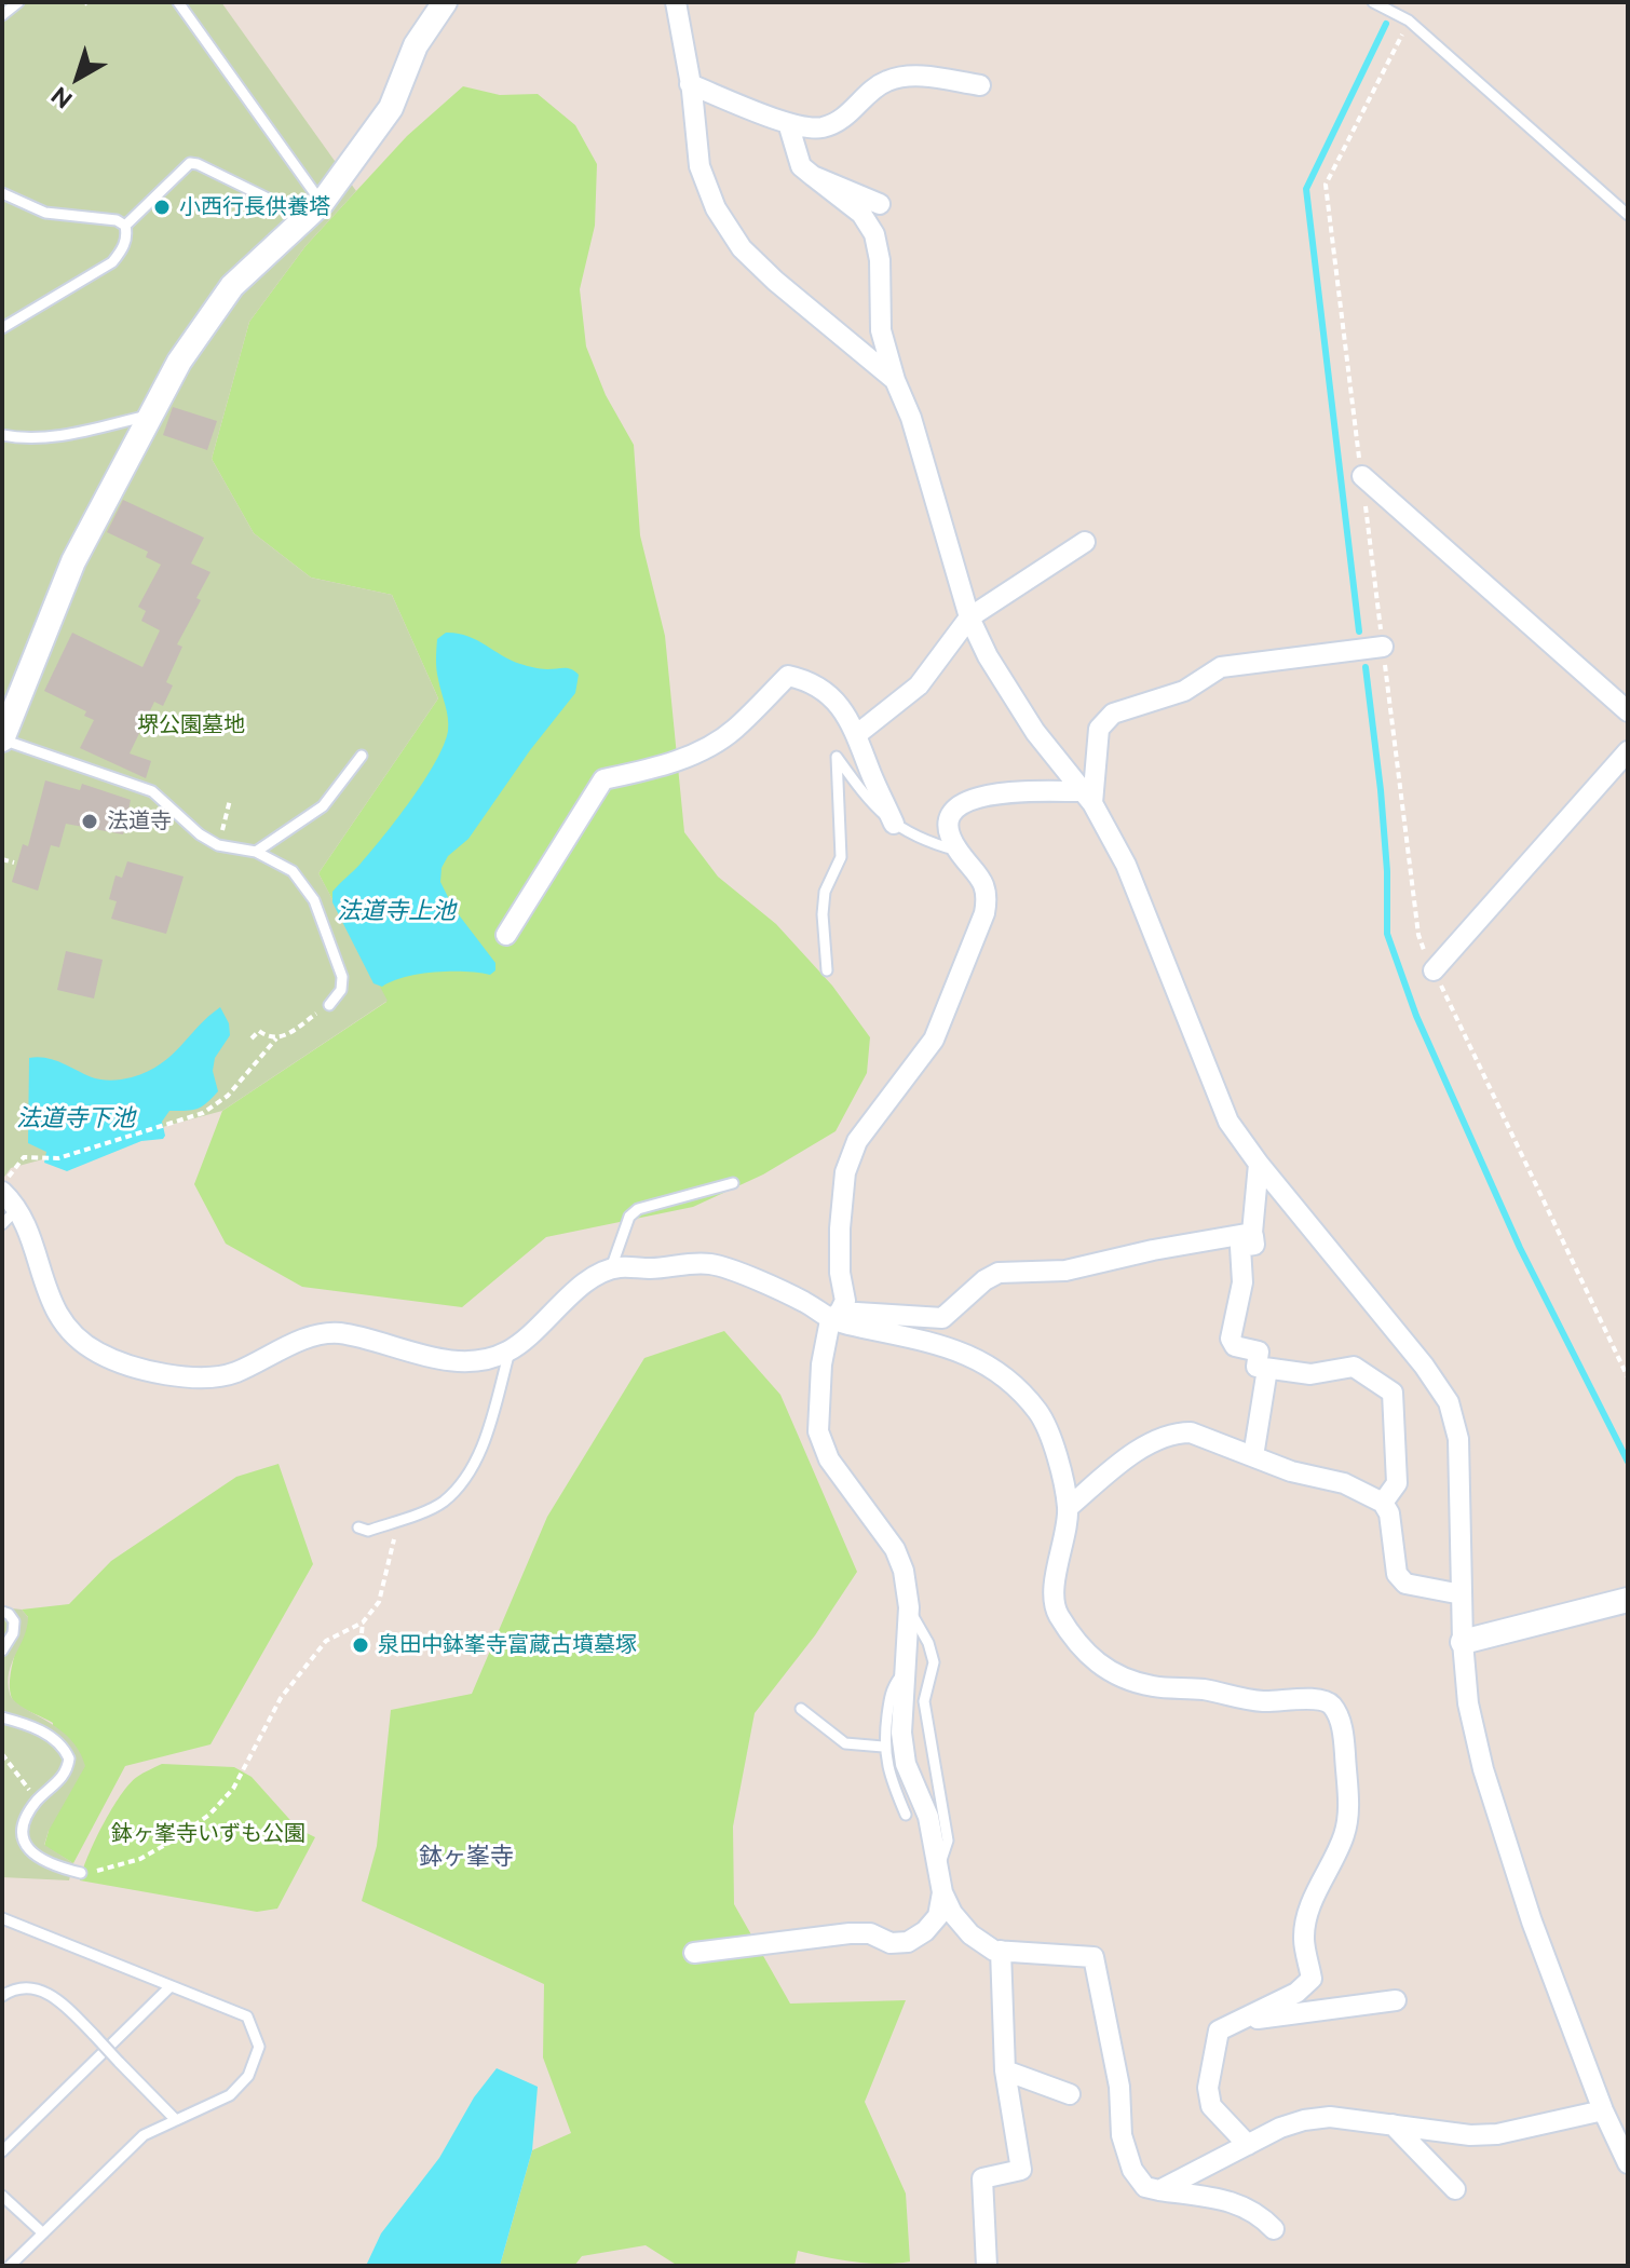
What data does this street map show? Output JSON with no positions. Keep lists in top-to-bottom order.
{
  "districts": ["鉢ヶ峯寺"],
  "water": ["法道寺上池", "法道寺下池"],
  "parks": ["堺公園墓地", "鉢ヶ峯寺いずも公園"],
  "places": ["小西行長供養塔", "法道寺", "泉田中鉢峯寺富蔵古墳墓塚"],
  "north": "bottom left"
}
